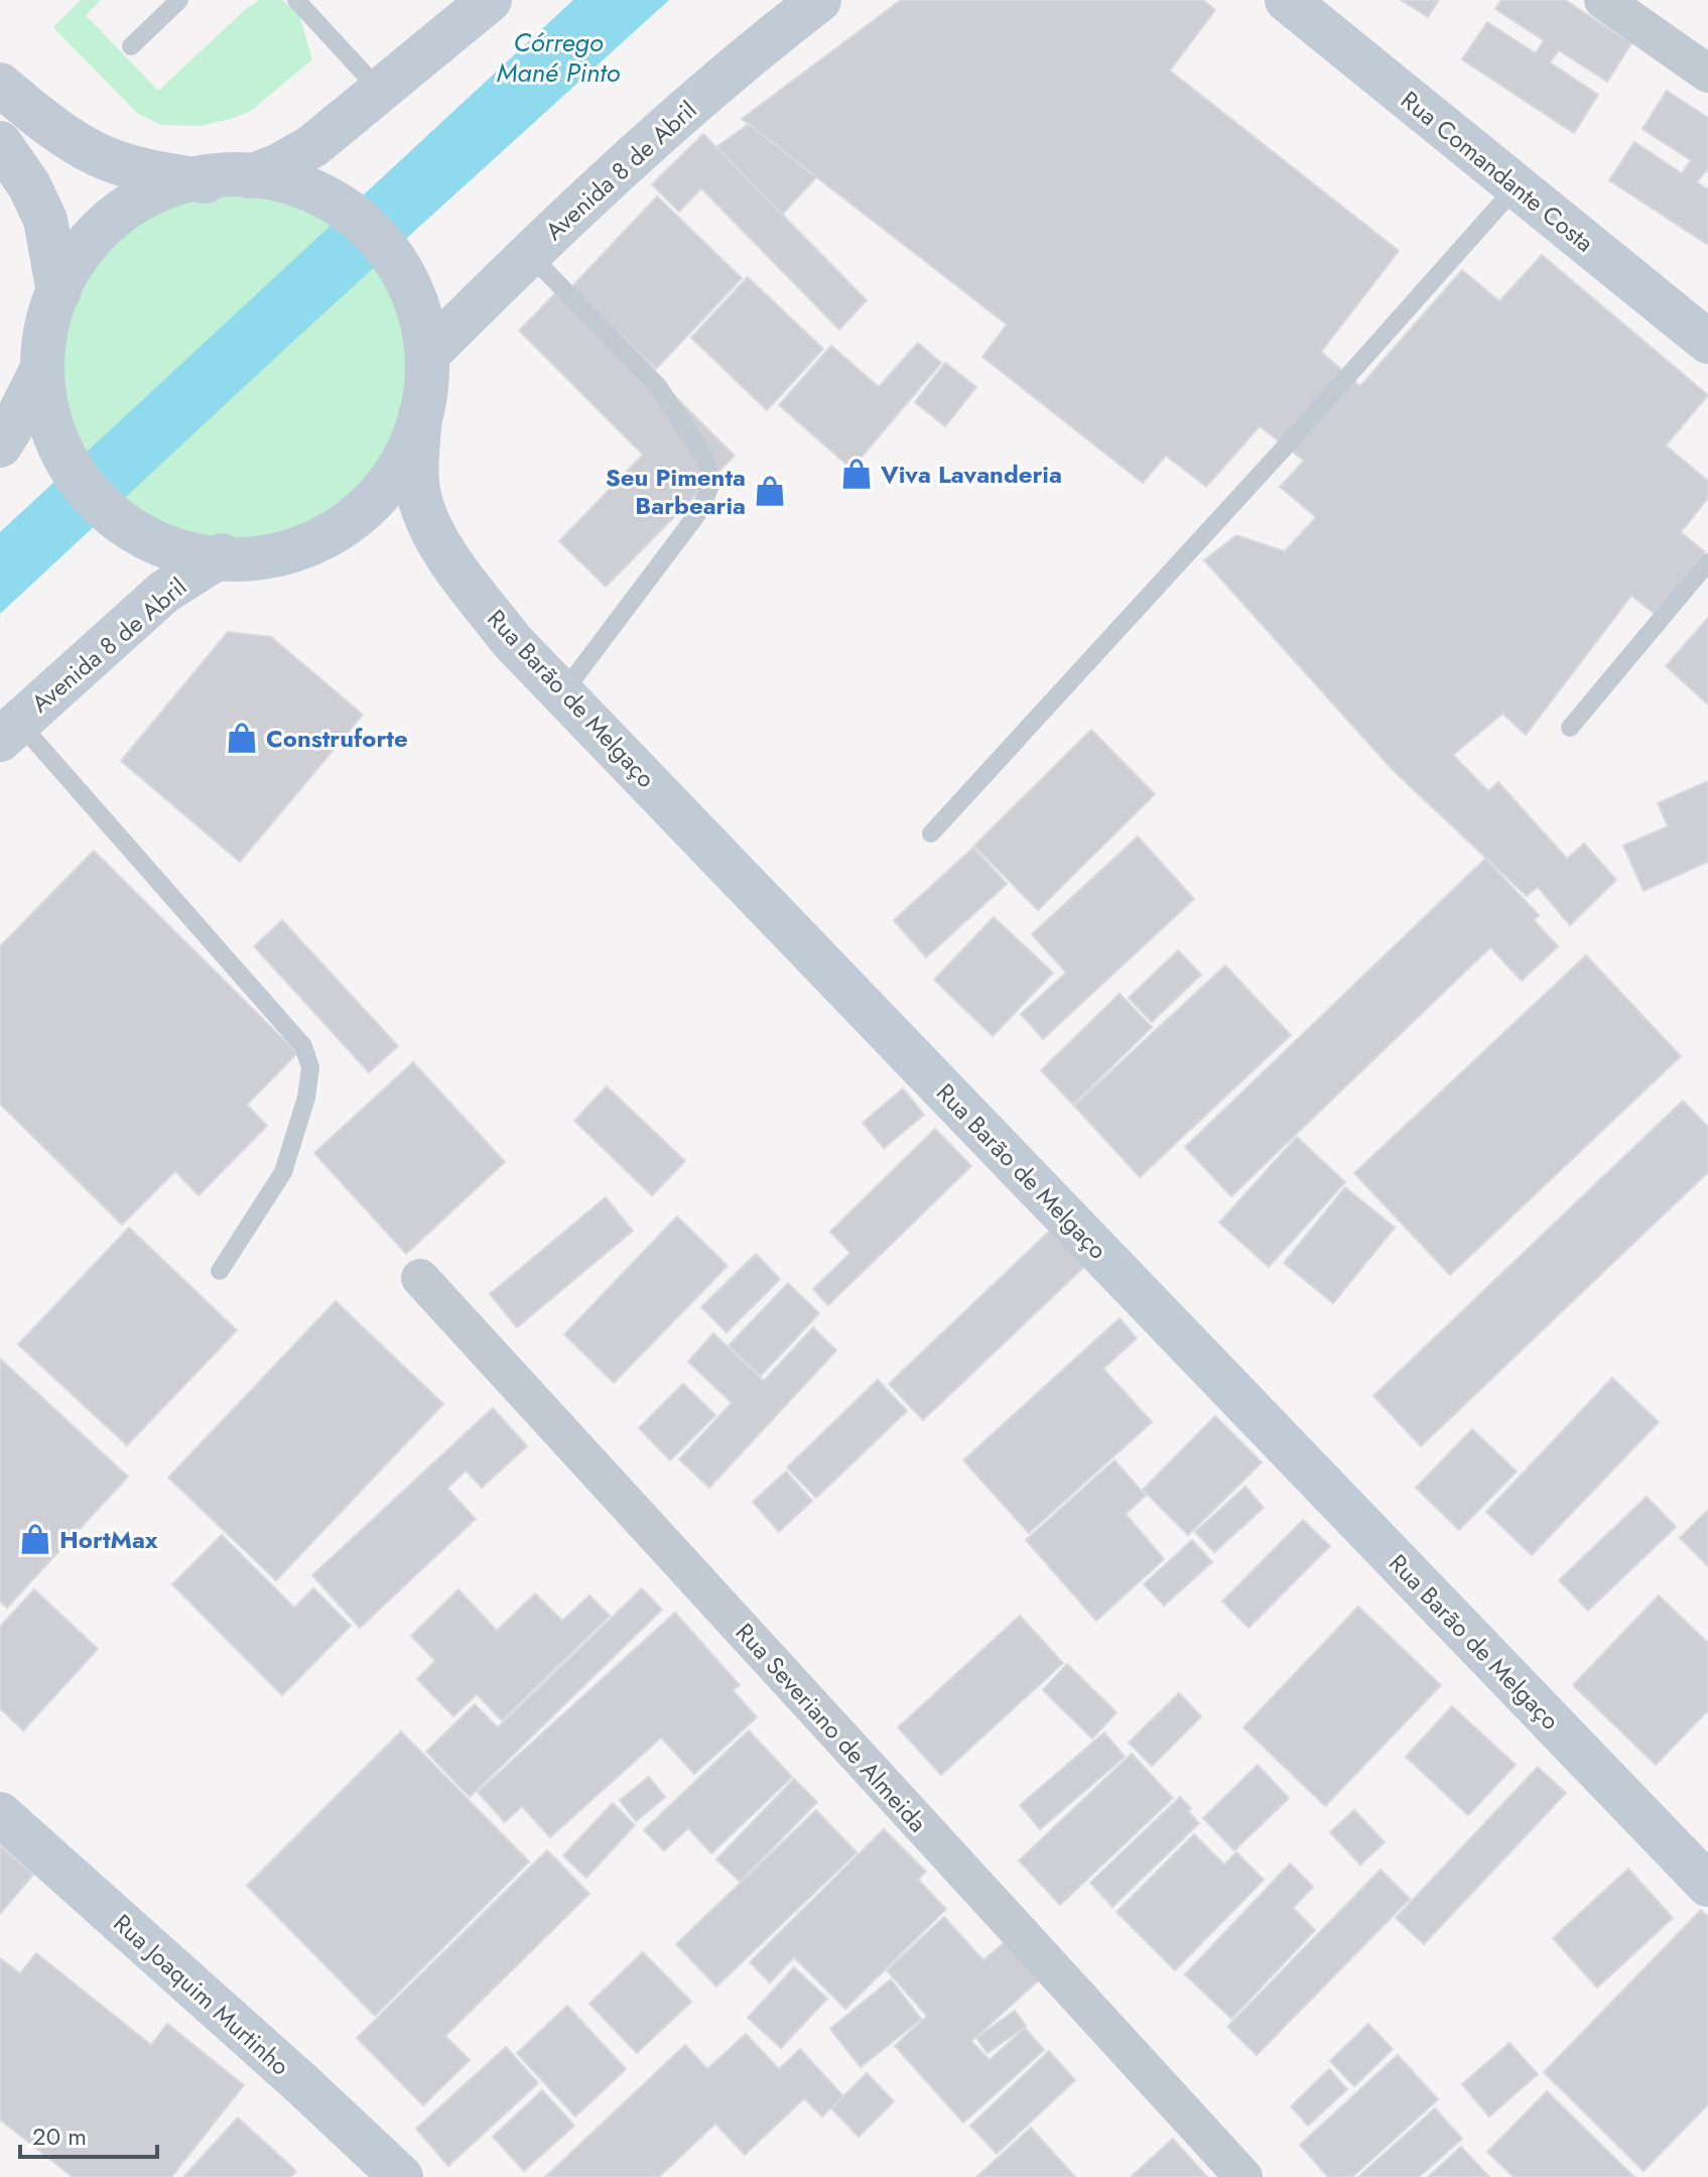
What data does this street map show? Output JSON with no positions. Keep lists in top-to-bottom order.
{
  "streets": {
    "street": [
      "Avenida 8 de Abril",
      "Rua Comandante Costa",
      "Rua Barão de Melgaço",
      "Rua Severiano de Almeida",
      "Rua Joaquim Murtinho"
    ]
  },
  "crossings": [
    ["Avenida 8 de Abril", "Rua Barão de Melgaço"]
  ],
  "water": ["Córrego Mané Pinto"],
  "places": {
    "shop": [
      "Viva Lavanderia",
      "Seu Pimenta Barbearia",
      "Construforte",
      "HortMax"
    ]
  },
  "scale_bar": "20 m"
}
